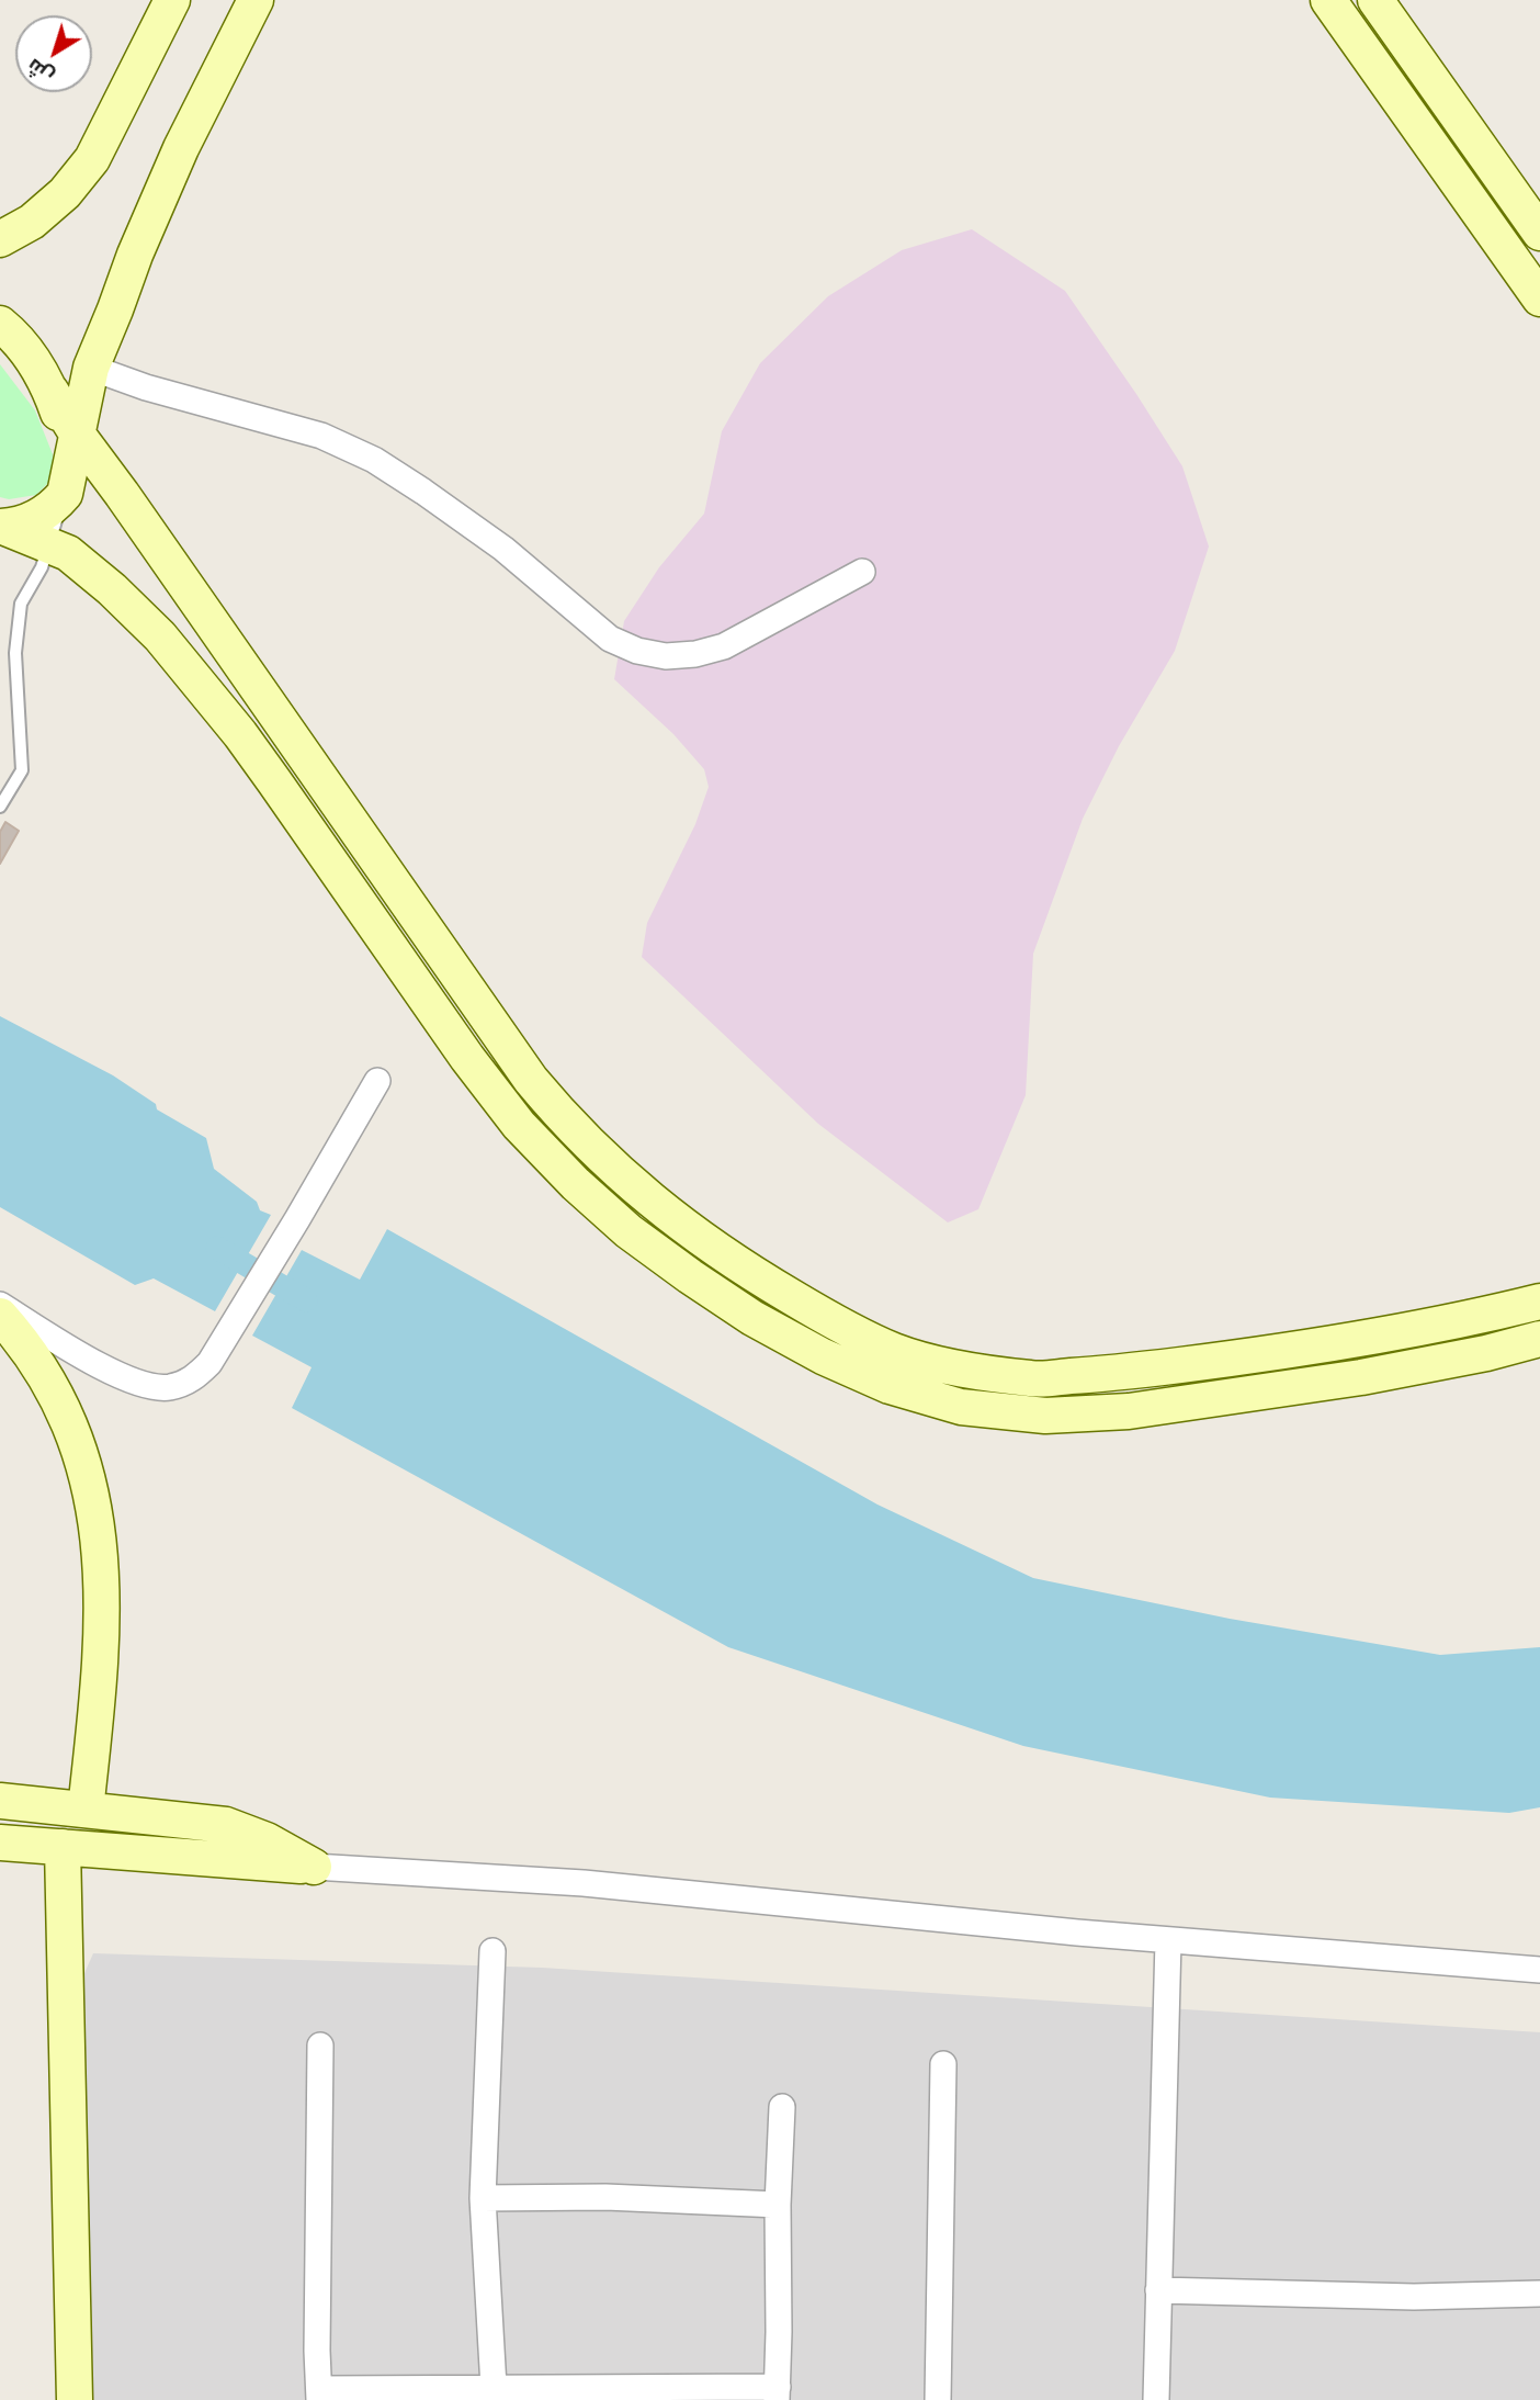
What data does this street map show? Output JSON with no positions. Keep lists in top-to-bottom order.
{
  "north": "bottom left"
}
